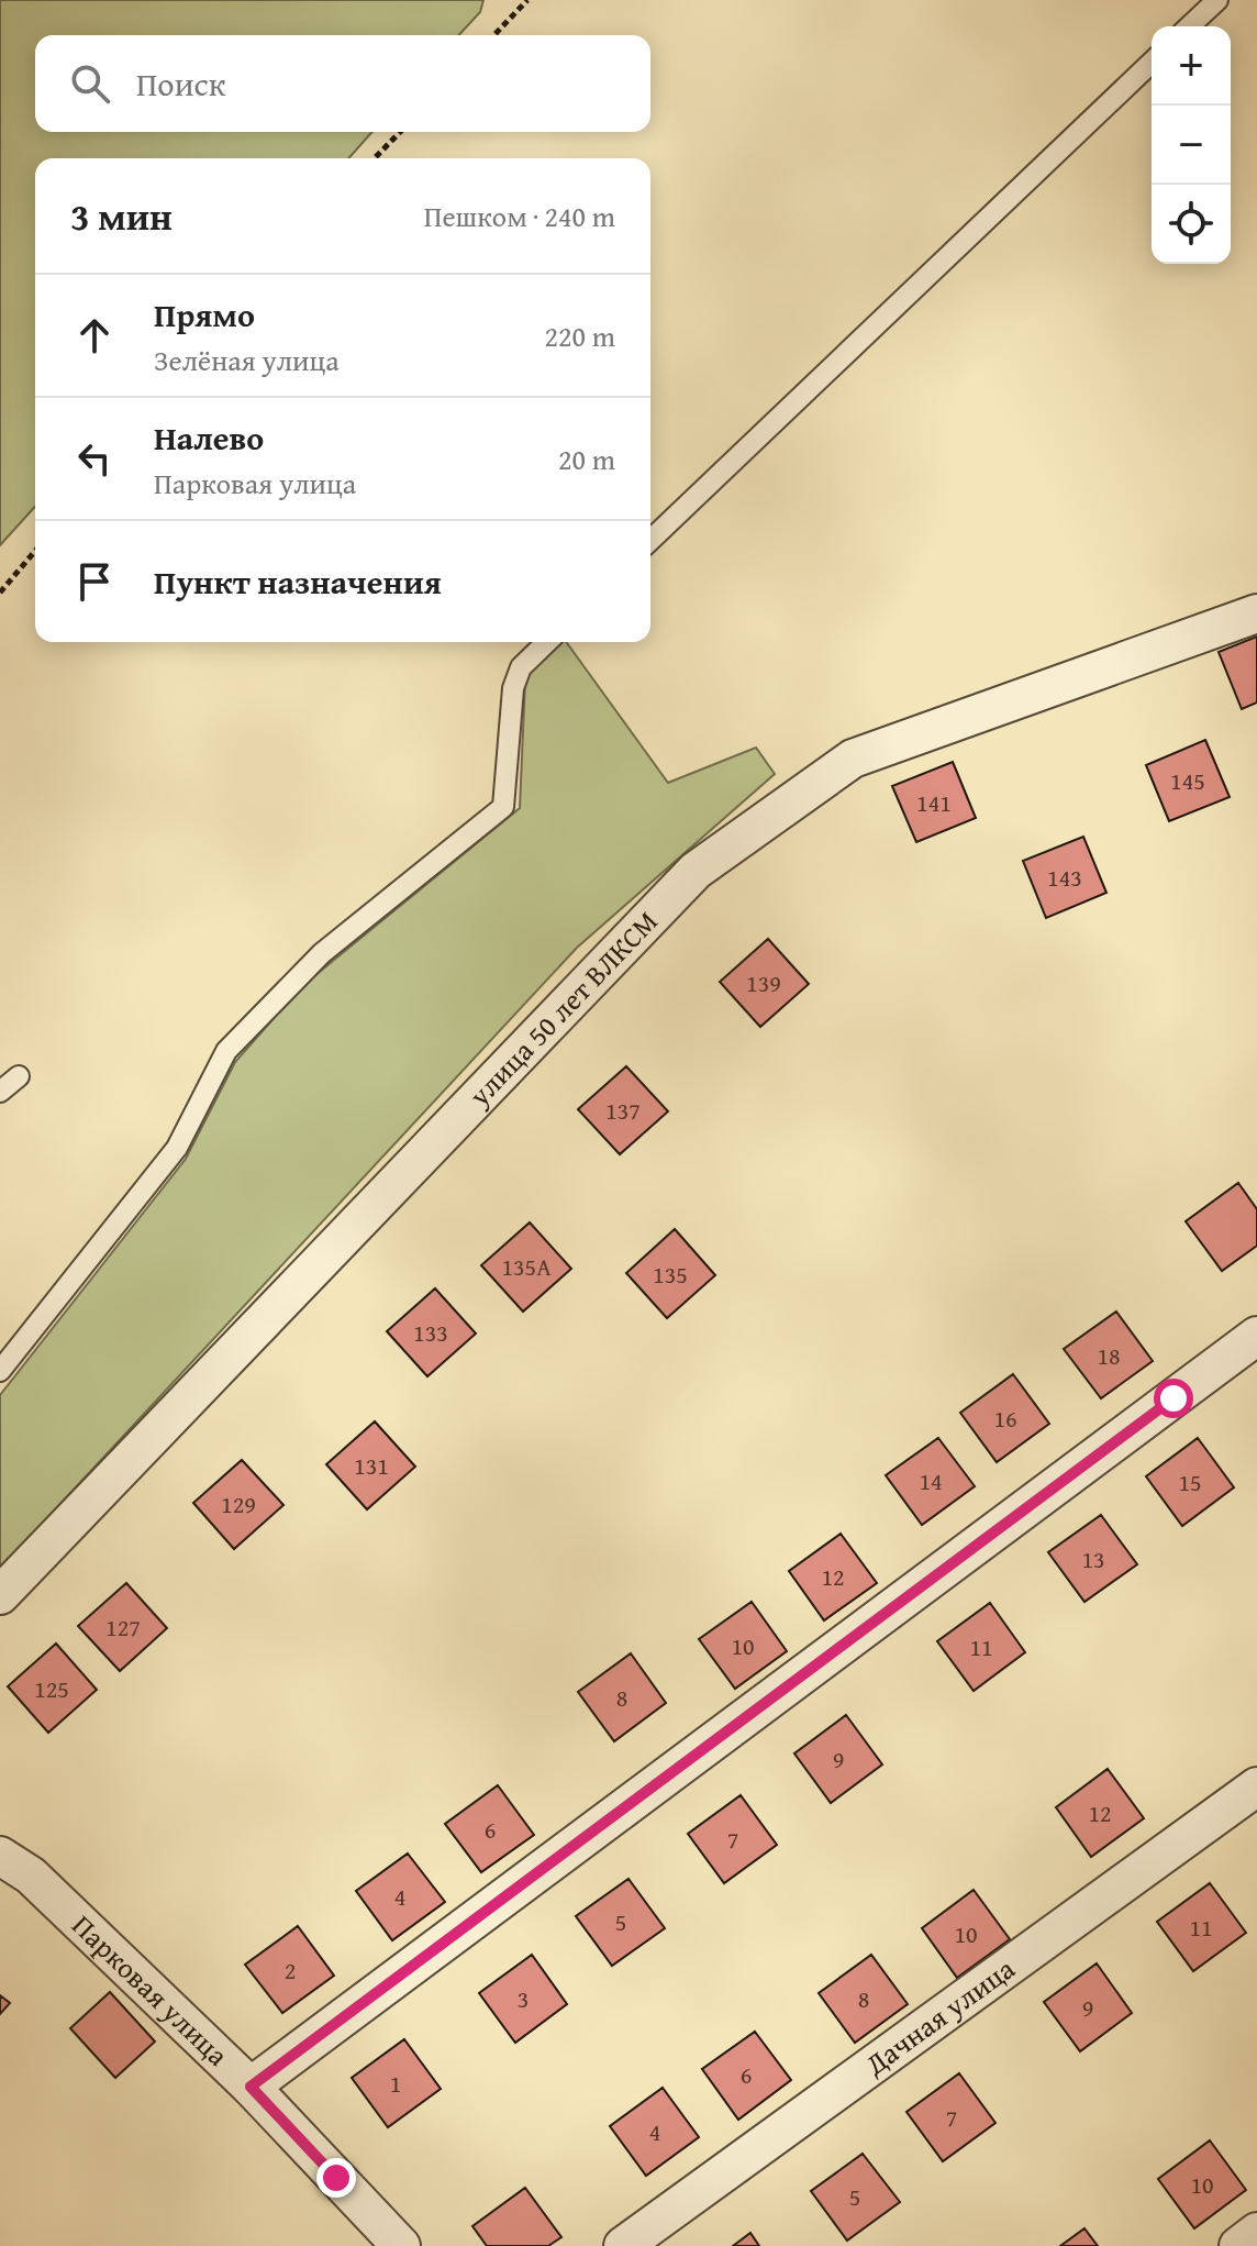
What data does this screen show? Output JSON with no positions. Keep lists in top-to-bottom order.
{
  "streets": {
    "street": ["улица 50 лет ВЛКСМ", "Парковая улица", "Дачная улица"]
  },
  "house_numbers": [
    "145",
    "141",
    "143",
    "139",
    "137",
    "135А",
    "135",
    "133",
    "18",
    "16",
    "131",
    "14",
    "15",
    "129",
    "13",
    "12",
    "127",
    "10",
    "11",
    "125",
    "8",
    "9",
    "12",
    "6",
    "7",
    "4",
    "5",
    "11",
    "10",
    "2",
    "3",
    "8",
    "9",
    "6",
    "1",
    "7",
    "4",
    "10",
    "5"
  ],
  "page": {
    "map_buttons": ["+", "−"],
    "search": "Поиск",
    "heading": ["3 мин", "Пешком · 240 m"],
    "list": [
      ["Прямо", "Зелёная улица", "220 m"],
      ["Налево", "Парковая улица", "20 m"],
      "Пункт назначения"
    ]
  }
}
